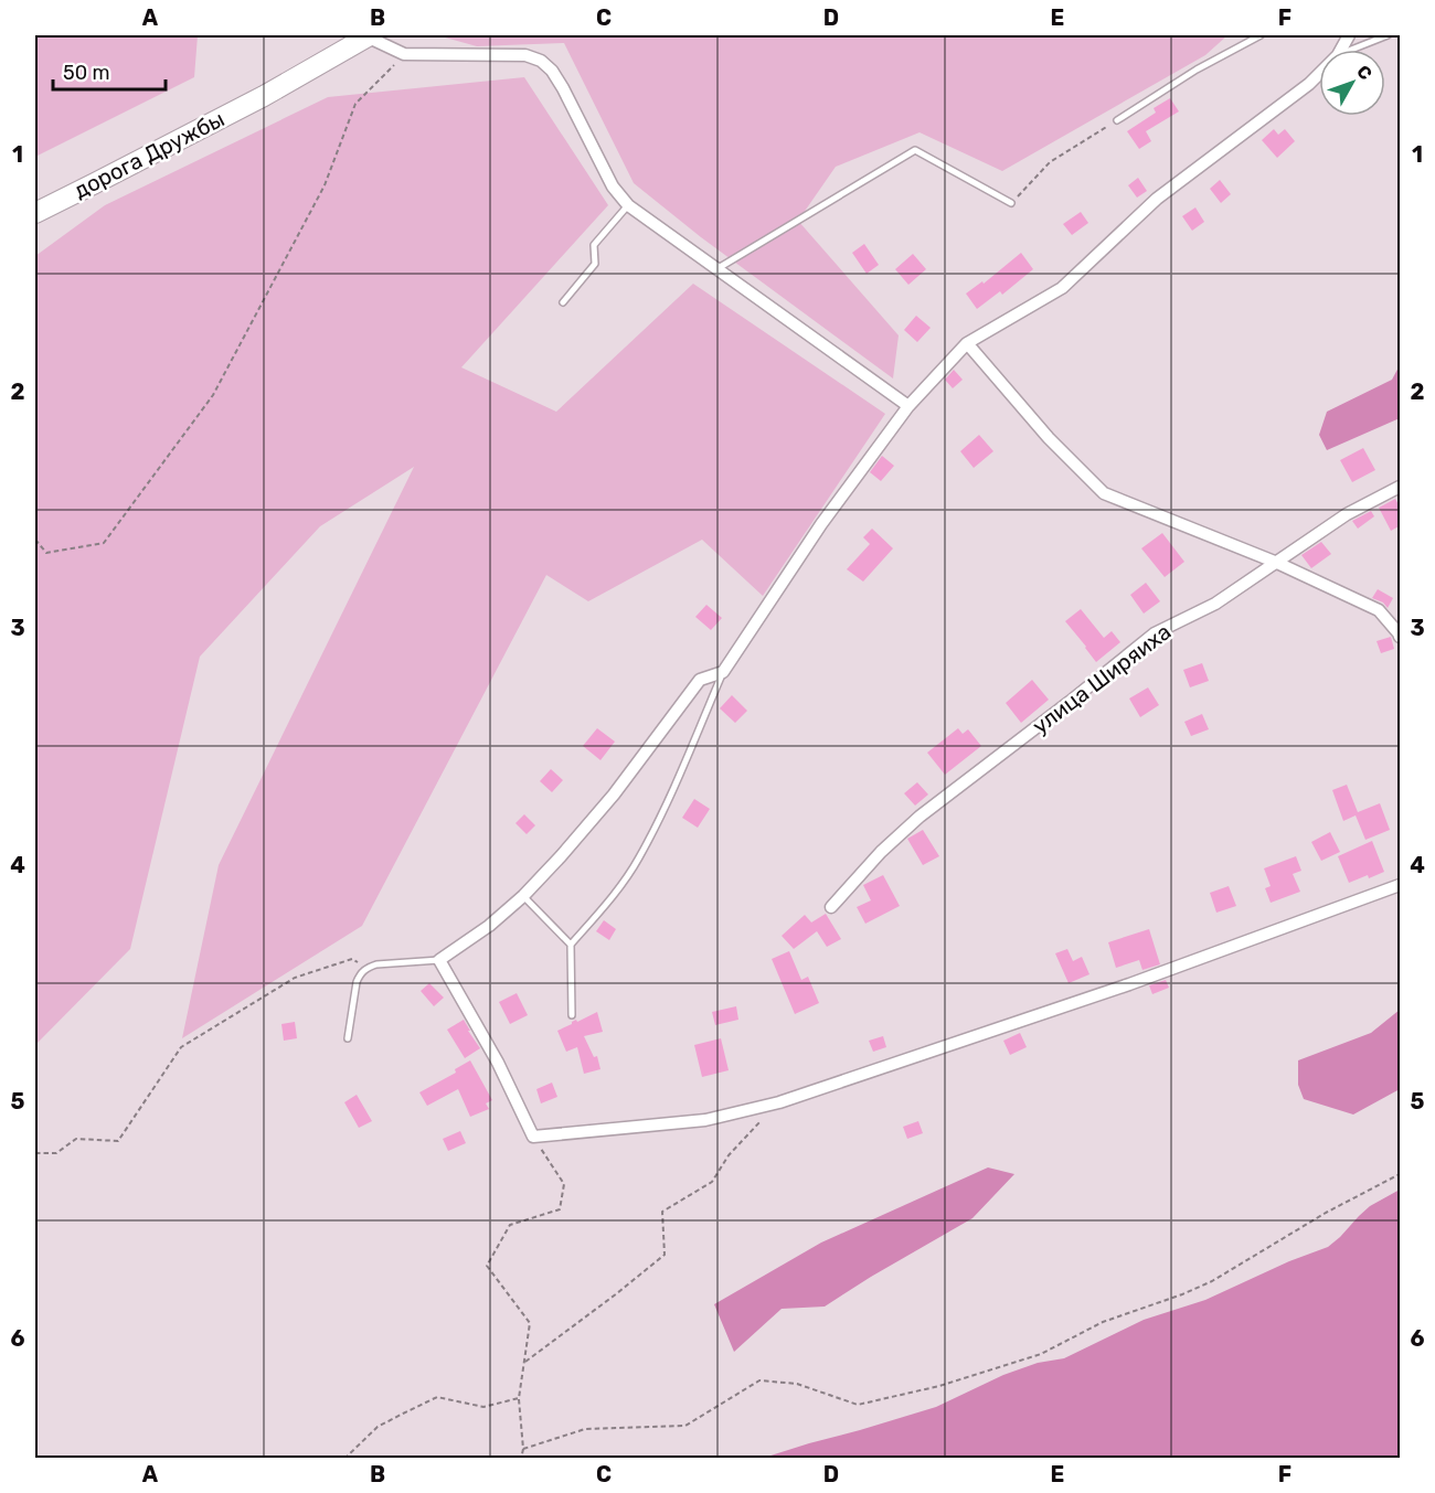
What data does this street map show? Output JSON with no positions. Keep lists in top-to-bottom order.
{
  "streets": {
    "main road": ["дорога Дружбы"],
    "street": ["улица Ширяиха"]
  },
  "scale_bar": "50 m",
  "north": "top right",
  "grid": {
    "columns": [
      "A",
      "B",
      "C",
      "D",
      "E",
      "F"
    ],
    "rows": [
      "1",
      "2",
      "3",
      "4",
      "5",
      "6"
    ]
  }
}
